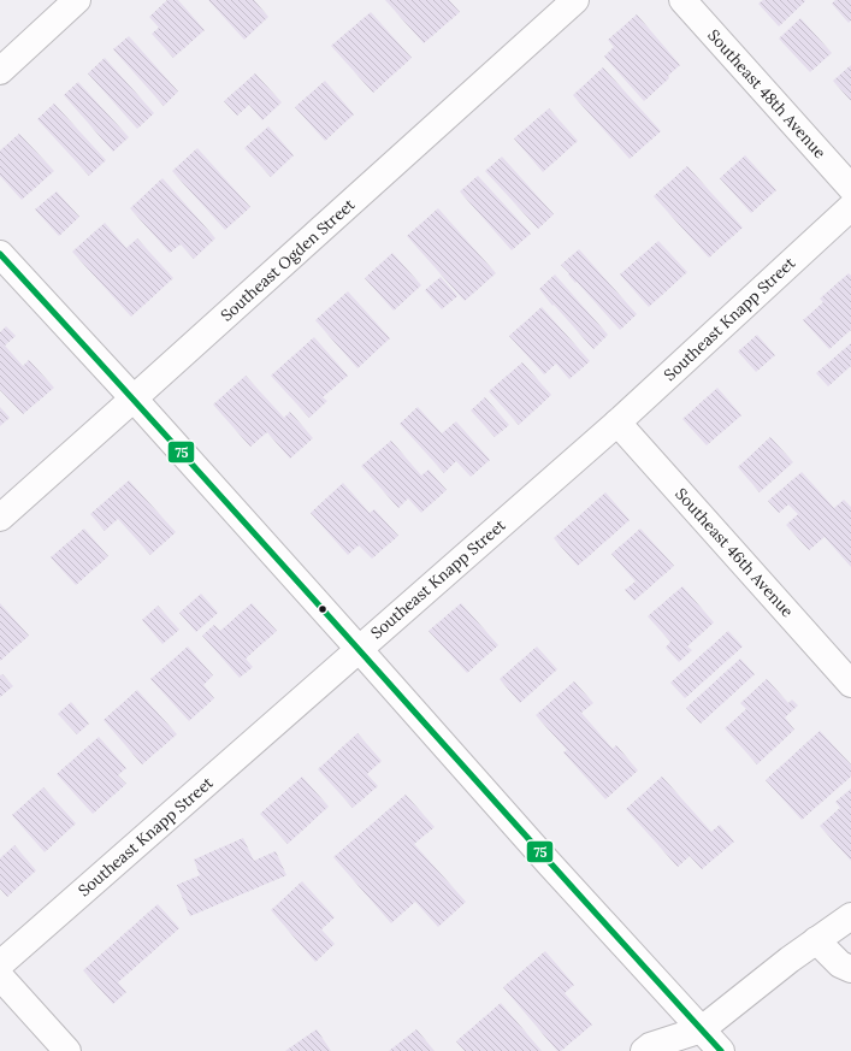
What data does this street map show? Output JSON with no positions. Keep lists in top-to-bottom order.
{
  "streets": {
    "street": [
      "Southeast 48th Avenue",
      "Southeast Ogden Street",
      "Southeast Knapp Street",
      "Southeast 46th Avenue"
    ]
  },
  "crossings": [
    ["Southeast Knapp Street", "Southeast 46th Avenue"]
  ],
  "lines": ["transit line 75"]
}
